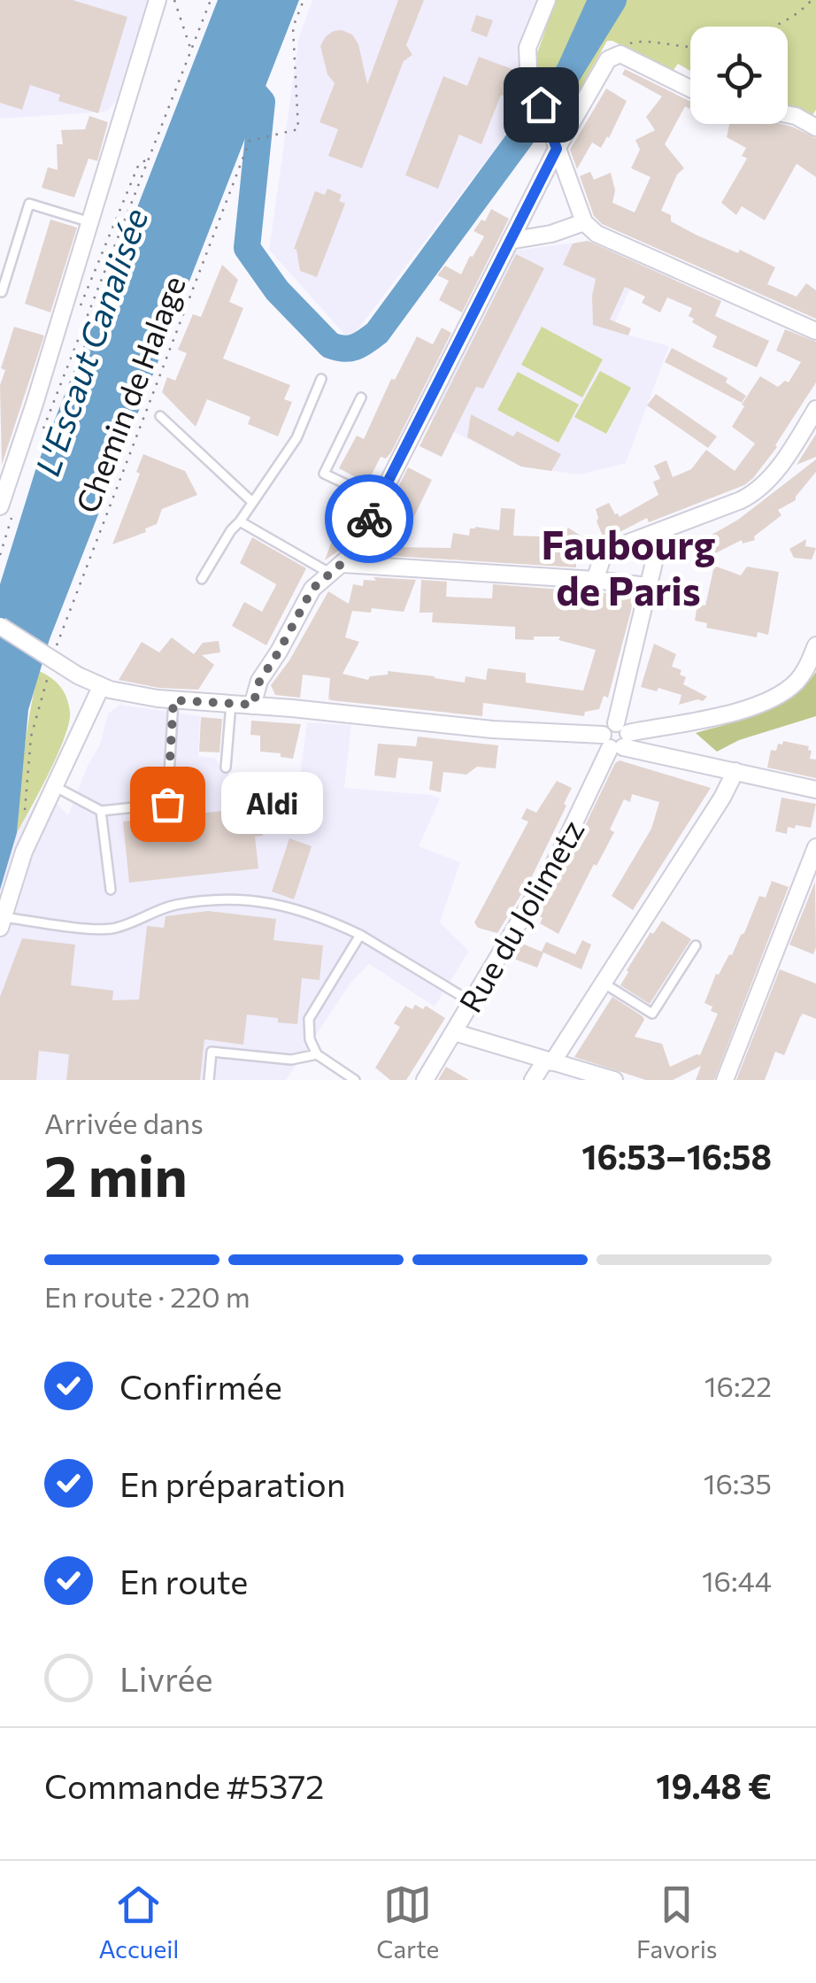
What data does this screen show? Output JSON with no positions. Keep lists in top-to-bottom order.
{
  "streets": {
    "street": ["Rue du Jolimetz"],
    "path": ["Chemin de Halage"]
  },
  "districts": ["Faubourg de Paris"],
  "water": ["L'Escaut Canalisée"],
  "places": ["Aldi"],
  "page": {
    "bubble": "Aldi",
    "heading": ["2 min", "Arrivée dans", "16:53–16:58"],
    "panel": ["Commande #5372", "19.48 €"],
    "bar": "En route · 220 m",
    "list": [
      ["Confirmée", "16:22"],
      ["En préparation", "16:35"],
      ["En route", "16:44"],
      "Livrée"
    ],
    "tabs": ["Accueil", "Carte", "Favoris"]
  }
}
